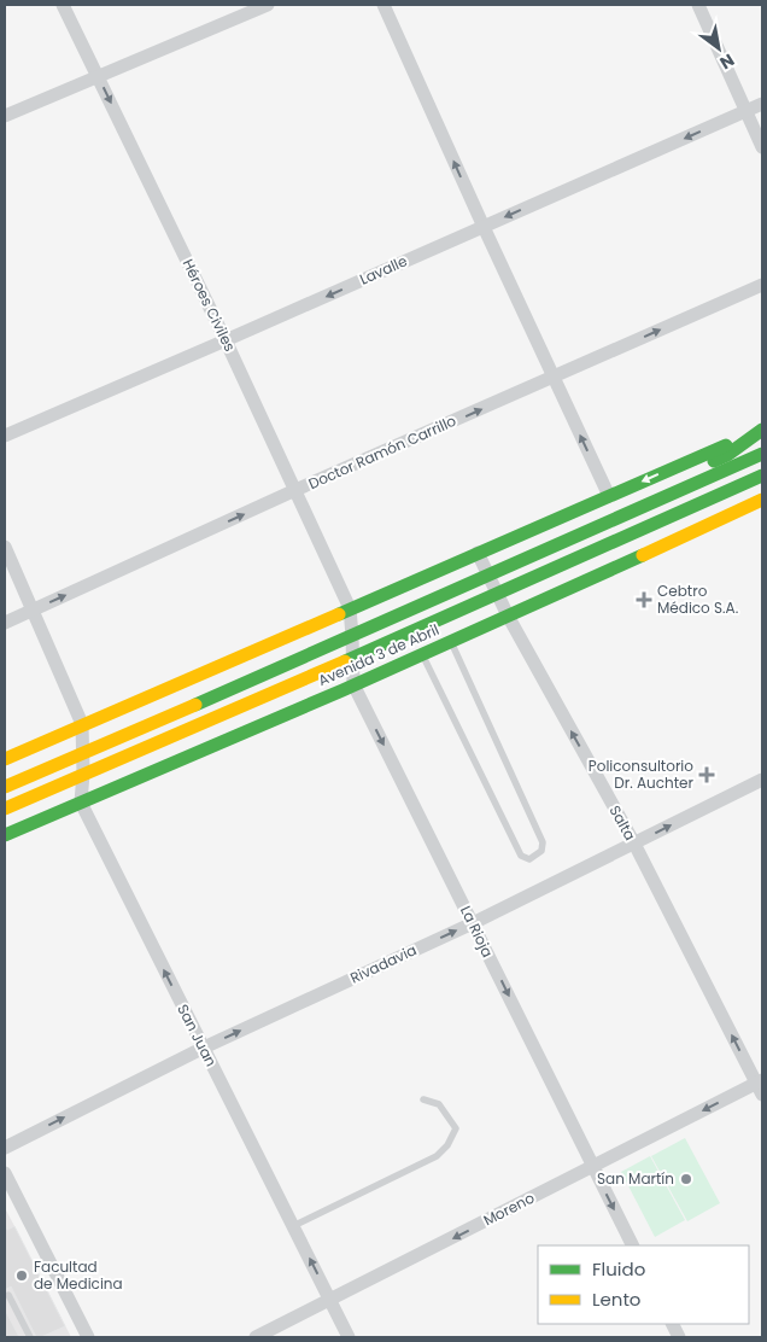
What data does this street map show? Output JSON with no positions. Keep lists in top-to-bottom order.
{
  "streets": {
    "main road": ["Avenida 3 de Abril"],
    "street": [
      "Lavalle",
      "Héroes Civiles",
      "Doctor Ramón Carrillo",
      "Salta",
      "La Rioja",
      "Rivadavia",
      "San Juan",
      "Moreno"
    ]
  },
  "crossings": [
    ["Lavalle", "Héroes Civiles"],
    ["Héroes Civiles", "Doctor Ramón Carrillo"],
    ["Héroes Civiles", "La Rioja"],
    ["Avenida 3 de Abril", "Salta"],
    ["Avenida 3 de Abril", "La Rioja"],
    ["Avenida 3 de Abril", "San Juan"],
    ["Salta", "Rivadavia"],
    ["Salta", "Moreno"],
    ["La Rioja", "Rivadavia"],
    ["La Rioja", "Moreno"],
    ["Rivadavia", "San Juan"],
    ["San Juan", "Moreno"]
  ],
  "one_way": [
    "Lavalle",
    "Héroes Civiles",
    "Doctor Ramón Carrillo",
    "Salta",
    "La Rioja",
    "Rivadavia",
    "San Juan",
    "Moreno"
  ],
  "places": {
    "health": ["Cebtro Médico S.A.", "Policonsultorio Dr. Auchter"],
    "other": ["San Martín", "Facultad de Medicina"]
  },
  "legend": ["Fluido", "Lento"],
  "north": "bottom right"
}
